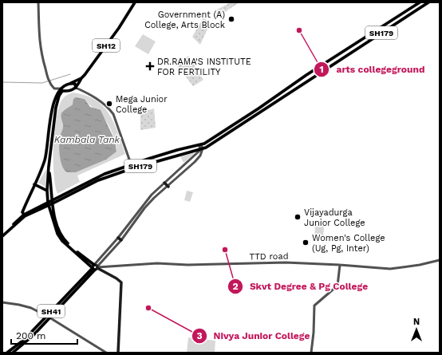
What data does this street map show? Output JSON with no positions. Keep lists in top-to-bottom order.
{
  "streets": {
    "main road": ["SH179", "SH12", "SH41"],
    "street": ["TTD road"]
  },
  "crossings": [
    ["TTD road", "SH41"]
  ],
  "water": ["Kambala Tank"],
  "places": {
    "other": [
      "Government (A) College, Arts Block",
      "arts collegeground",
      "Mega Junior College",
      "Vijayadurga Junior College",
      "Women's College (Ug, Pg, Inter)",
      "Skvt Degree & Pg College",
      "Nivya Junior College"
    ],
    "health": ["DR.RAMA'S INSTITUTE FOR FERTILITY"]
  },
  "scale_bar": "200 m",
  "north": "top"
}
